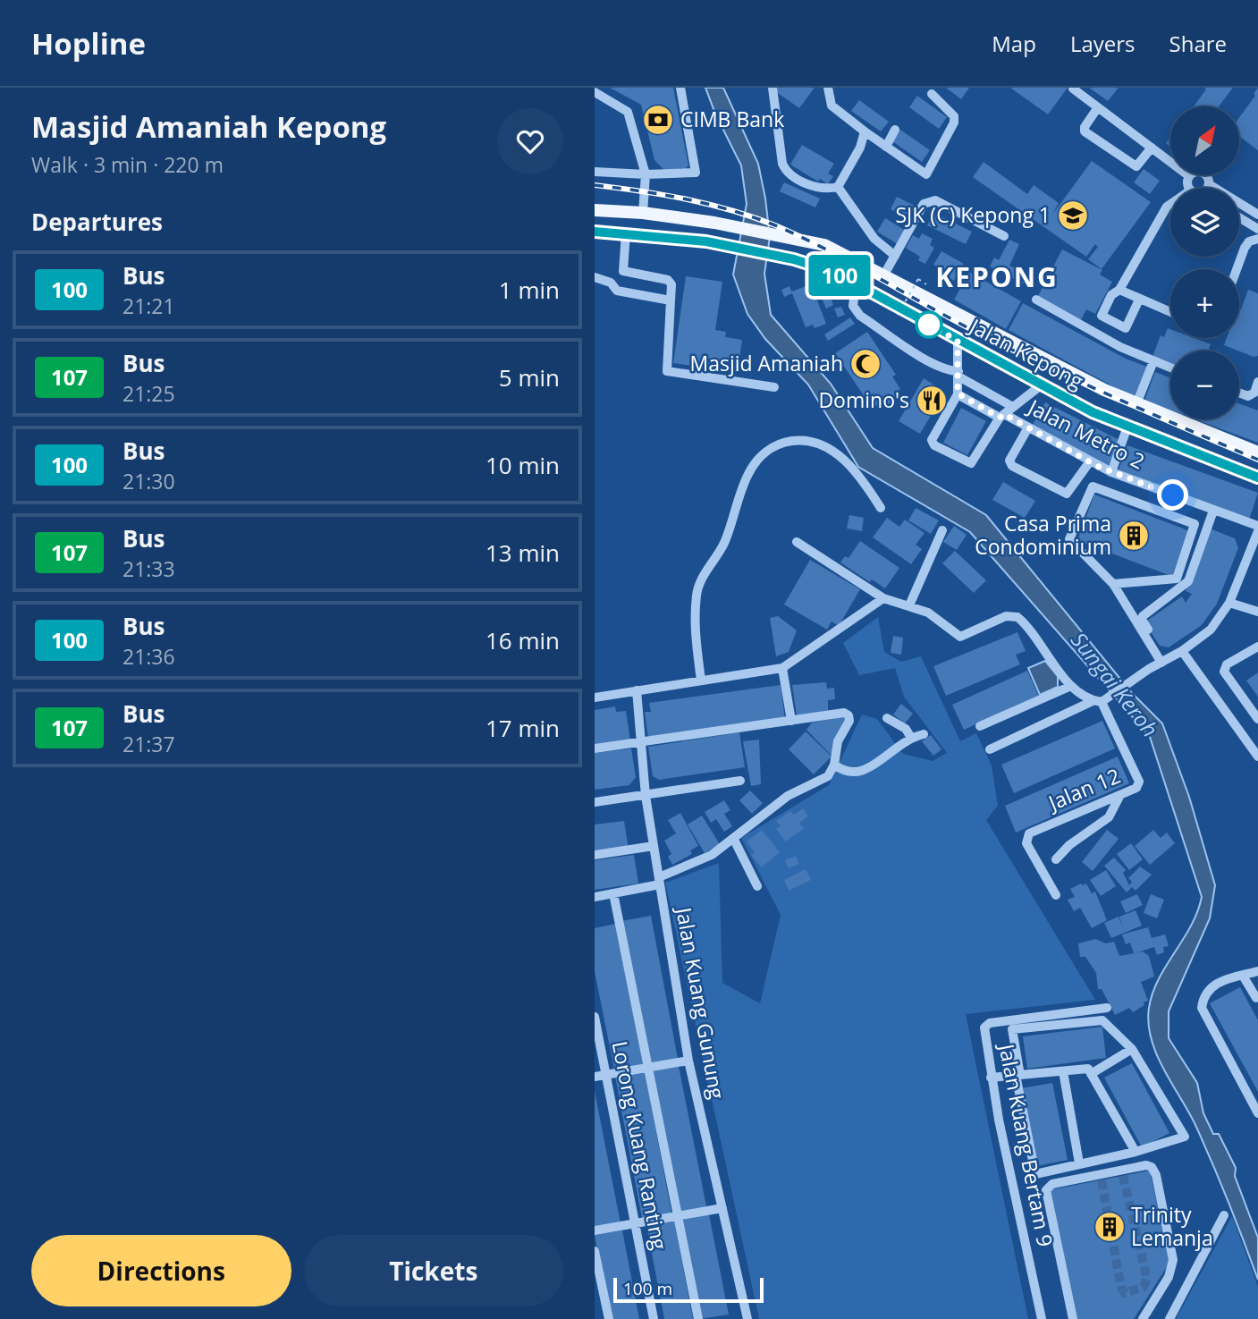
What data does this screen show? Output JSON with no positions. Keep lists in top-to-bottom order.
{
  "streets": {
    "main road": ["Jalan Kepong"],
    "street": [
      "Jalan Metro 2",
      "Jalan 12",
      "Jalan Kuang Gunung",
      "Lorong Kuang Ranting",
      "Jalan Kuang Bertam 9"
    ]
  },
  "districts": ["KEPONG"],
  "water": ["Sungai Keroh"],
  "places": {
    "bank": ["CIMB Bank"],
    "school or university": ["SJK (C) Kepong 1"],
    "mosque": ["Masjid Amaniah"],
    "restaurant": ["Domino's"],
    "building": ["Casa Prima Condominium", "Trinity Lemanja"]
  },
  "lines": ["bus line 100"],
  "scale_bar": "100 m",
  "north": "top right",
  "page": {
    "header": "Hopline",
    "nav": ["Map", "Layers", "Share"],
    "heading": [
      ["Masjid Amaniah Kepong", "Walk · 3 min · 220 m"],
      "Departures"
    ],
    "on_map": "100",
    "map_buttons": ["+", "−"],
    "list": [
      {
        "mark": "100",
        "name": "Bus",
        "note": "21:21",
        "value": "1 min"
      },
      {
        "mark": "107",
        "name": "Bus",
        "note": "21:25",
        "value": "5 min"
      },
      {
        "mark": "100",
        "name": "Bus",
        "note": "21:30",
        "value": "10 min"
      },
      {
        "mark": "107",
        "name": "Bus",
        "note": "21:33",
        "value": "13 min"
      },
      {
        "mark": "100",
        "name": "Bus",
        "note": "21:36",
        "value": "16 min"
      },
      {
        "mark": "107",
        "name": "Bus",
        "note": "21:37",
        "value": "17 min"
      }
    ],
    "buttons": ["Directions", "Tickets"],
    "scale": "100 m"
  }
}
